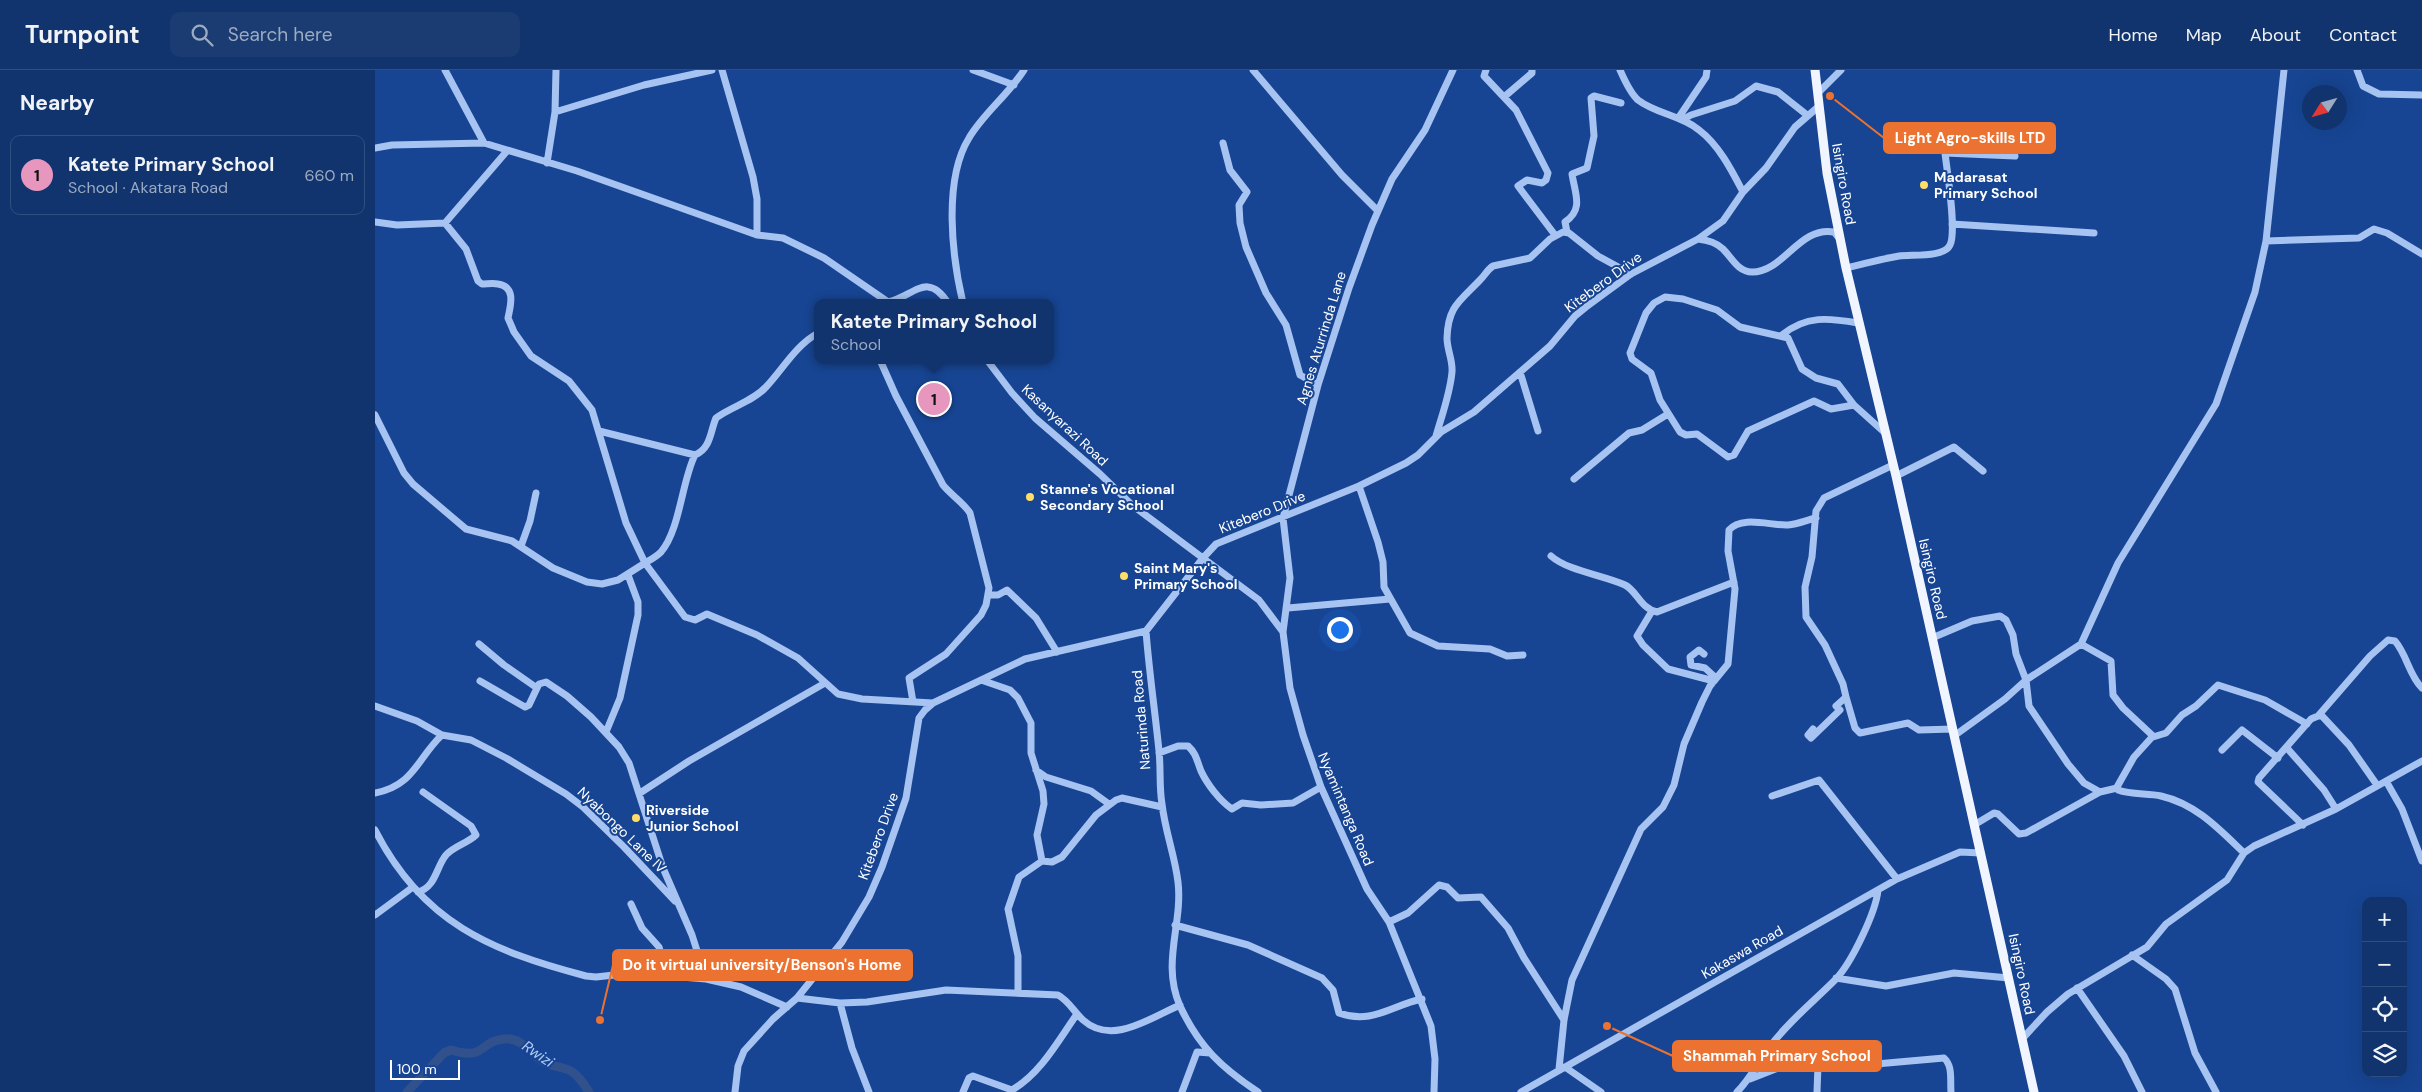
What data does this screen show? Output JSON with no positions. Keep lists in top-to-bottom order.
{
  "streets": {
    "main road": ["Isingiro Road"],
    "street": [
      "Kitebero Drive",
      "Agnes Aturrinda Lane",
      "Kasanyarazi Road",
      "Naturinda Road",
      "Nyamintanga Road",
      "Nyabongo Lane IV",
      "Kakaswa Road"
    ]
  },
  "crossings": [
    ["Isingiro Road", "Kitebero Drive"],
    ["Isingiro Road", "Kakaswa Road"],
    ["Kitebero Drive", "Agnes Aturrinda Lane"],
    ["Kitebero Drive", "Kasanyarazi Road"],
    ["Kitebero Drive", "Naturinda Road"],
    ["Kitebero Drive", "Nyamintanga Road"],
    ["Agnes Aturrinda Lane", "Nyamintanga Road"],
    ["Kasanyarazi Road", "Nyamintanga Road"]
  ],
  "water": ["Rwizi"],
  "places": [
    "Light Agro-skills LTD",
    "Madarasat Primary School",
    "Stanne's Vocational Secondary School",
    "Saint Mary's Primary School",
    "Riverside Junior School",
    "Do it virtual university/Benson's Home",
    "Shammah Primary School"
  ],
  "scale_bar": "100 m",
  "north": "bottom left",
  "page": {
    "header": "Turnpoint",
    "search": "Search here",
    "nav": [
      "Home",
      "Map",
      "About",
      "Contact"
    ],
    "heading": "Nearby",
    "list": [
      {
        "mark": "1",
        "name": "Katete Primary School",
        "note": "School · Akatara Road",
        "value": "660 m"
      }
    ],
    "popup": ["Katete Primary School", "School"],
    "pins": "1",
    "map_buttons": ["+", "−"],
    "scale": "100 m"
  }
}
